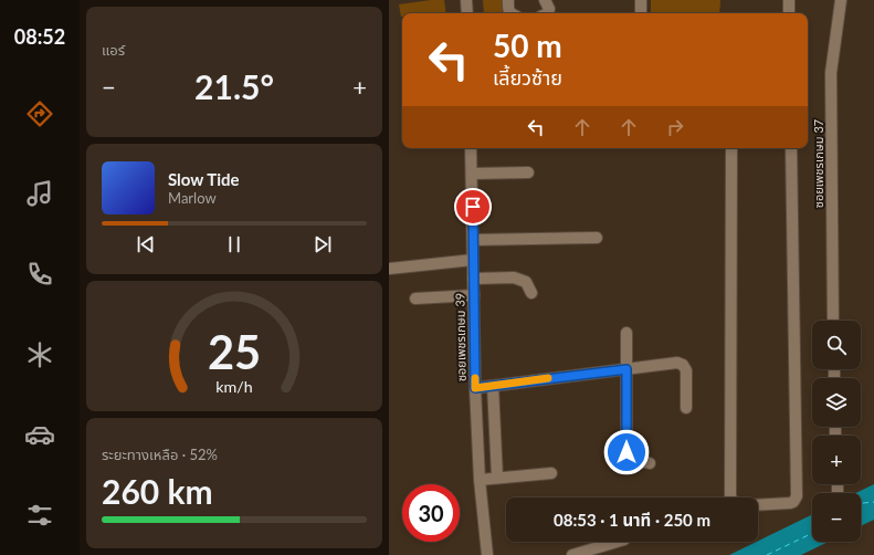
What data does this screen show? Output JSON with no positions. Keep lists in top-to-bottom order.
{
  "streets": {
    "street": ["ซอยเพชรเกษม 37", "ซอยเพชรเกษม 39"]
  },
  "page": {
    "tabs": "08:52",
    "tile": [
      "แอร์",
      ["ระยะทางเหลือ · 52%", "260 km"]
    ],
    "turn": ["50 m", "เลี้ยวซ้าย"],
    "heat": ["−", "21.5°", "+"],
    "song": ["Slow Tide", "Marlow"],
    "map_buttons": ["+", "−"],
    "limit": "30",
    "trip": "08:53 · 1 นาที · 250 m",
    "gauge": ["25", "km/h"]
  }
}
